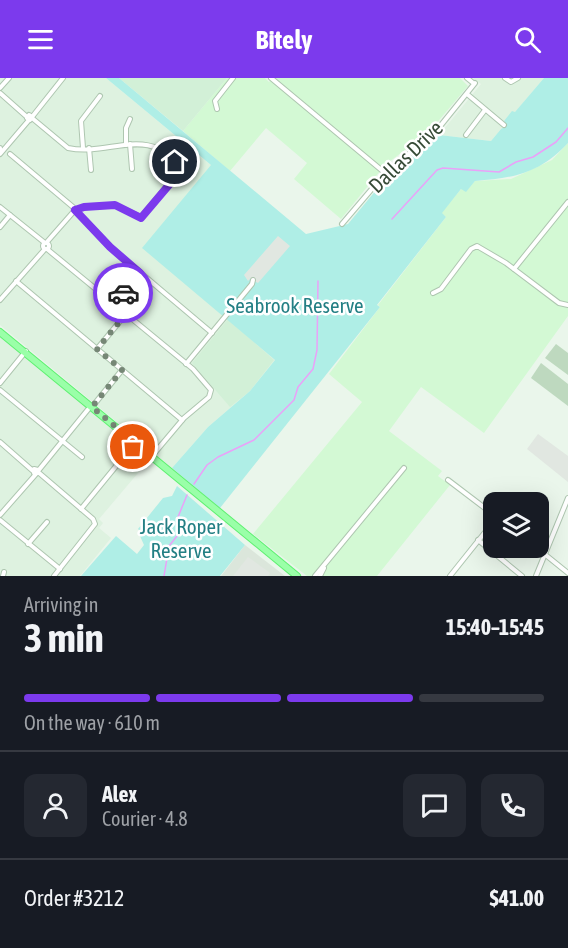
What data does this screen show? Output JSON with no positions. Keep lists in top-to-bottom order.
{
  "streets": {
    "street": ["Dallas Drive"]
  },
  "parks": ["Seabrook Reserve", "Jack Roper Reserve"],
  "page": {
    "header": "Bitely",
    "heading": ["3 min", "Arriving in", "15:40–15:45"],
    "panel": [
      "Alex",
      "Courier · 4.8",
      "Order #3212",
      "$41.00"
    ],
    "bar": "On the way · 610 m"
  }
}
